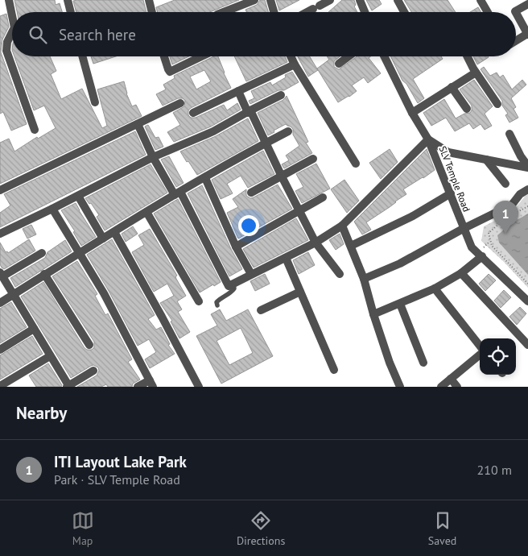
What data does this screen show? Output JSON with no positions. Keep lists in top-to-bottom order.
{
  "streets": {
    "street": ["SLV Temple Road"]
  },
  "page": {
    "search": "Search here",
    "pins": "1",
    "heading": "Nearby",
    "list": [
      {
        "mark": "1",
        "name": "ITI Layout Lake Park",
        "note": "Park · SLV Temple Road",
        "value": "210 m"
      }
    ],
    "nav": ["Map", "Directions", "Saved"]
  }
}
